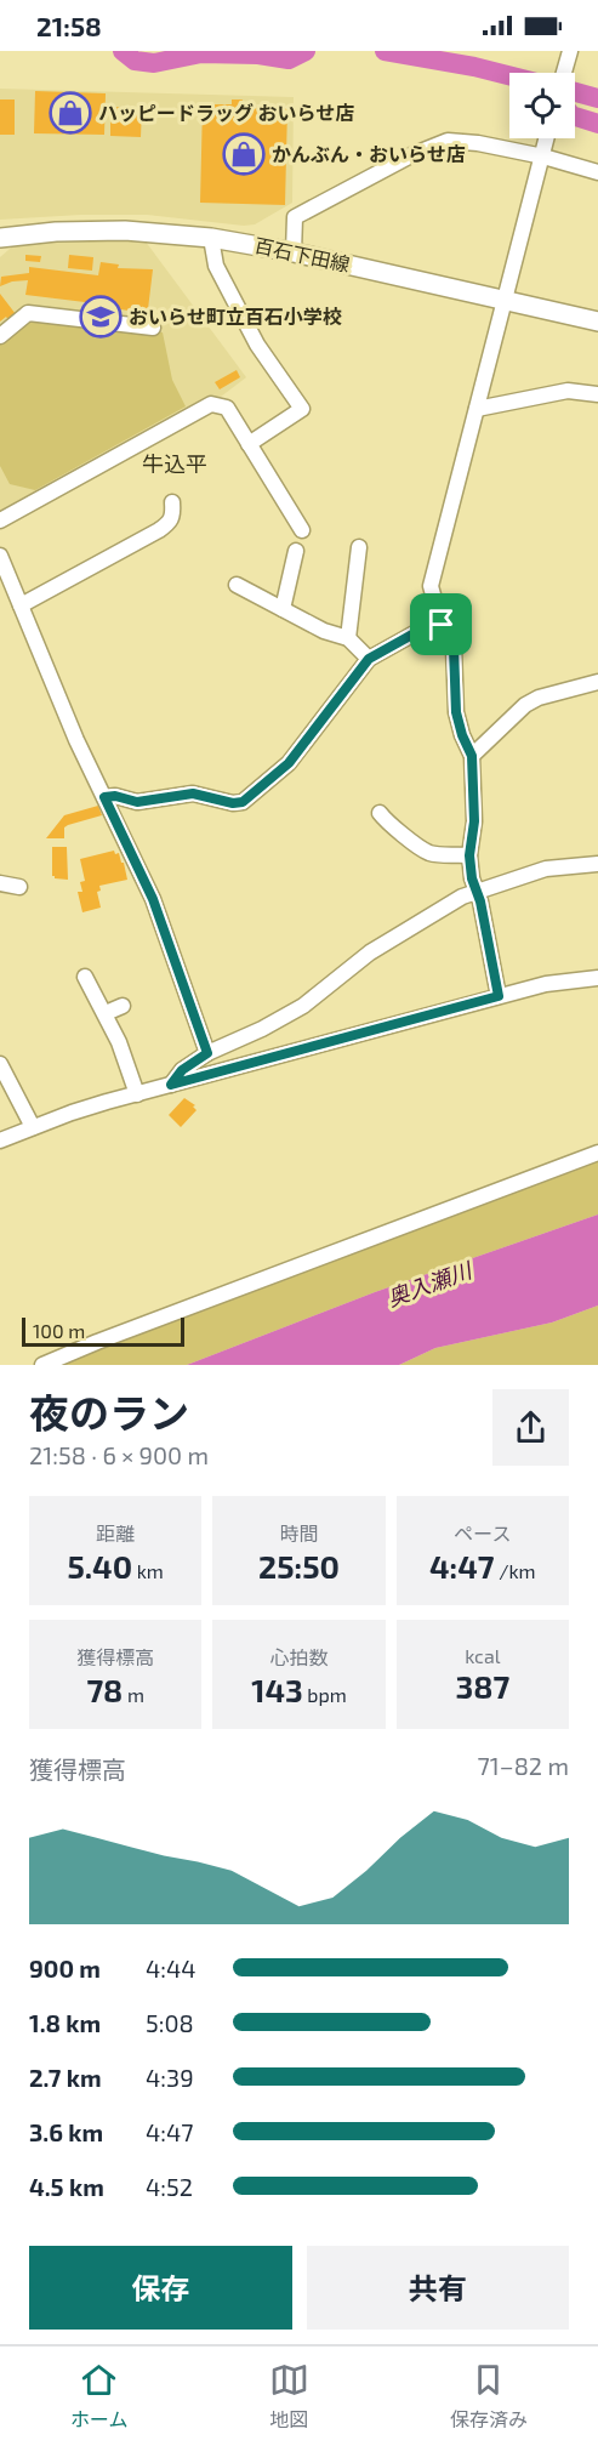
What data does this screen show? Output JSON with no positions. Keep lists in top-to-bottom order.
{
  "streets": {
    "main road": ["百石下田線"]
  },
  "districts": ["牛込平"],
  "water": ["奥入瀬川"],
  "places": {
    "shop": ["ハッピードラッグ おいらせ店", "かんぶん・おいらせ店"],
    "school or university": ["おいらせ町立百石小学校"]
  },
  "scale_bar": "100 m",
  "page": {
    "status": "21:58",
    "scale": "100 m",
    "heading": ["夜のラン", "21:58 · 6 × 900 m"],
    "stats": [
      ["距離", "5.40 km"],
      ["時間", "25:50"],
      ["ペース", "4:47 /km"],
      ["獲得標高", "78 m"],
      ["心拍数", "143 bpm"],
      ["kcal", "387"]
    ],
    "chart": ["獲得標高", "71–82 m"],
    "list": [
      {
        "name": "900 m",
        "note": "4:44"
      },
      {
        "name": "1.8 km",
        "note": "5:08"
      },
      {
        "name": "2.7 km",
        "note": "4:39"
      },
      {
        "name": "3.6 km",
        "note": "4:47"
      },
      {
        "name": "4.5 km",
        "note": "4:52"
      }
    ],
    "buttons": ["保存", "共有"],
    "tabs": ["ホーム", "地図", "保存済み"]
  }
}
